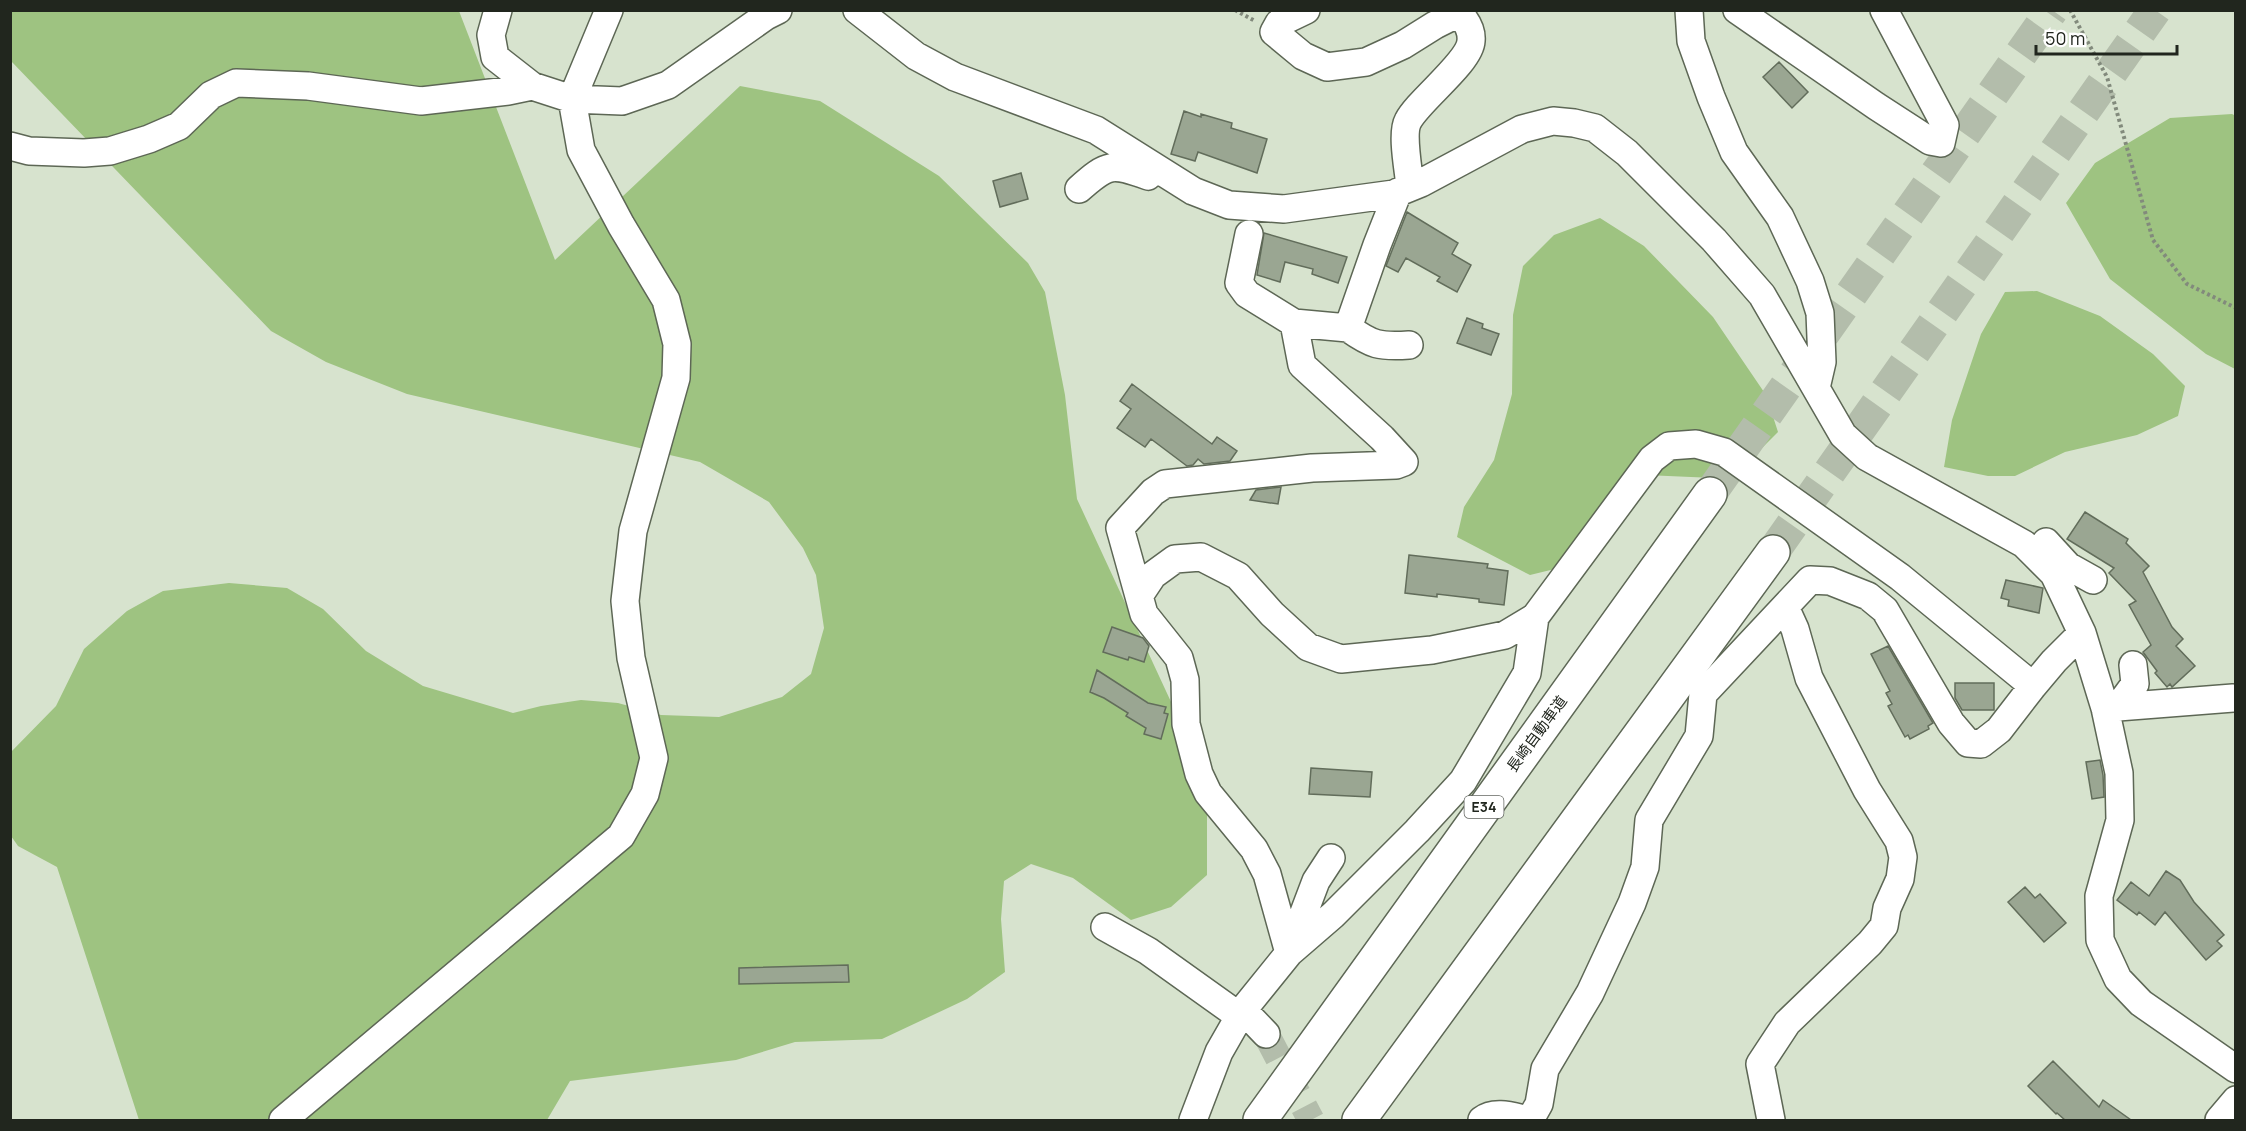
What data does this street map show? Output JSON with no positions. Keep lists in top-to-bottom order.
{
  "streets": {
    "highway": ["長崎自動車道", "E34"]
  },
  "scale_bar": "50 m"
}
